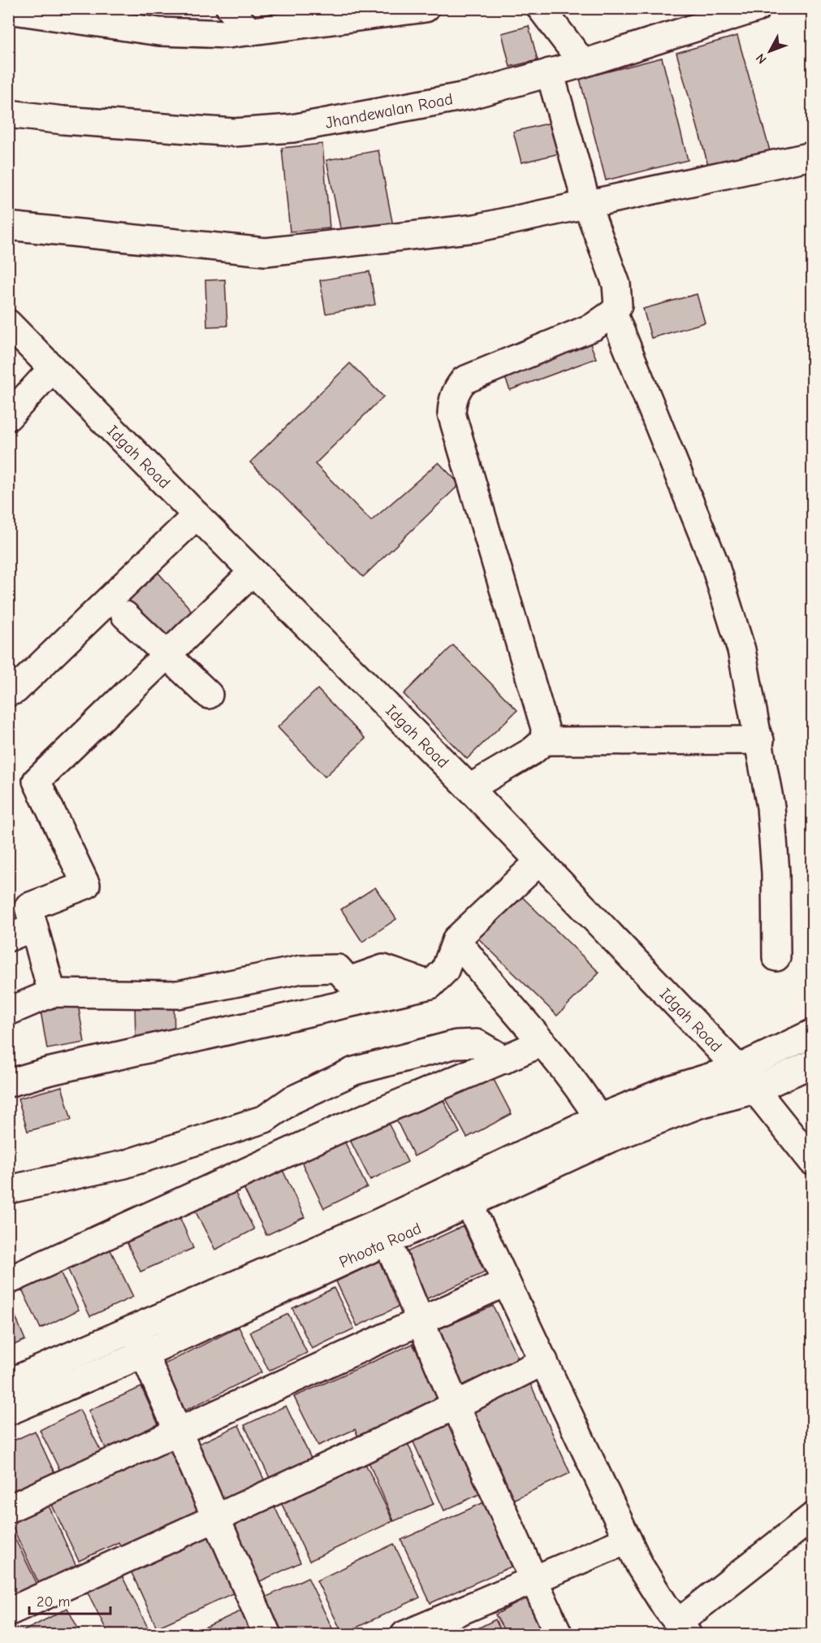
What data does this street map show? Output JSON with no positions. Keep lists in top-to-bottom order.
{
  "streets": {
    "street": ["Jhandewalan Road", "Idgah Road", "Phoota Road"]
  },
  "crossings": [
    ["Idgah Road", "Phoota Road"]
  ],
  "scale_bar": "20 m",
  "north": "bottom left"
}
